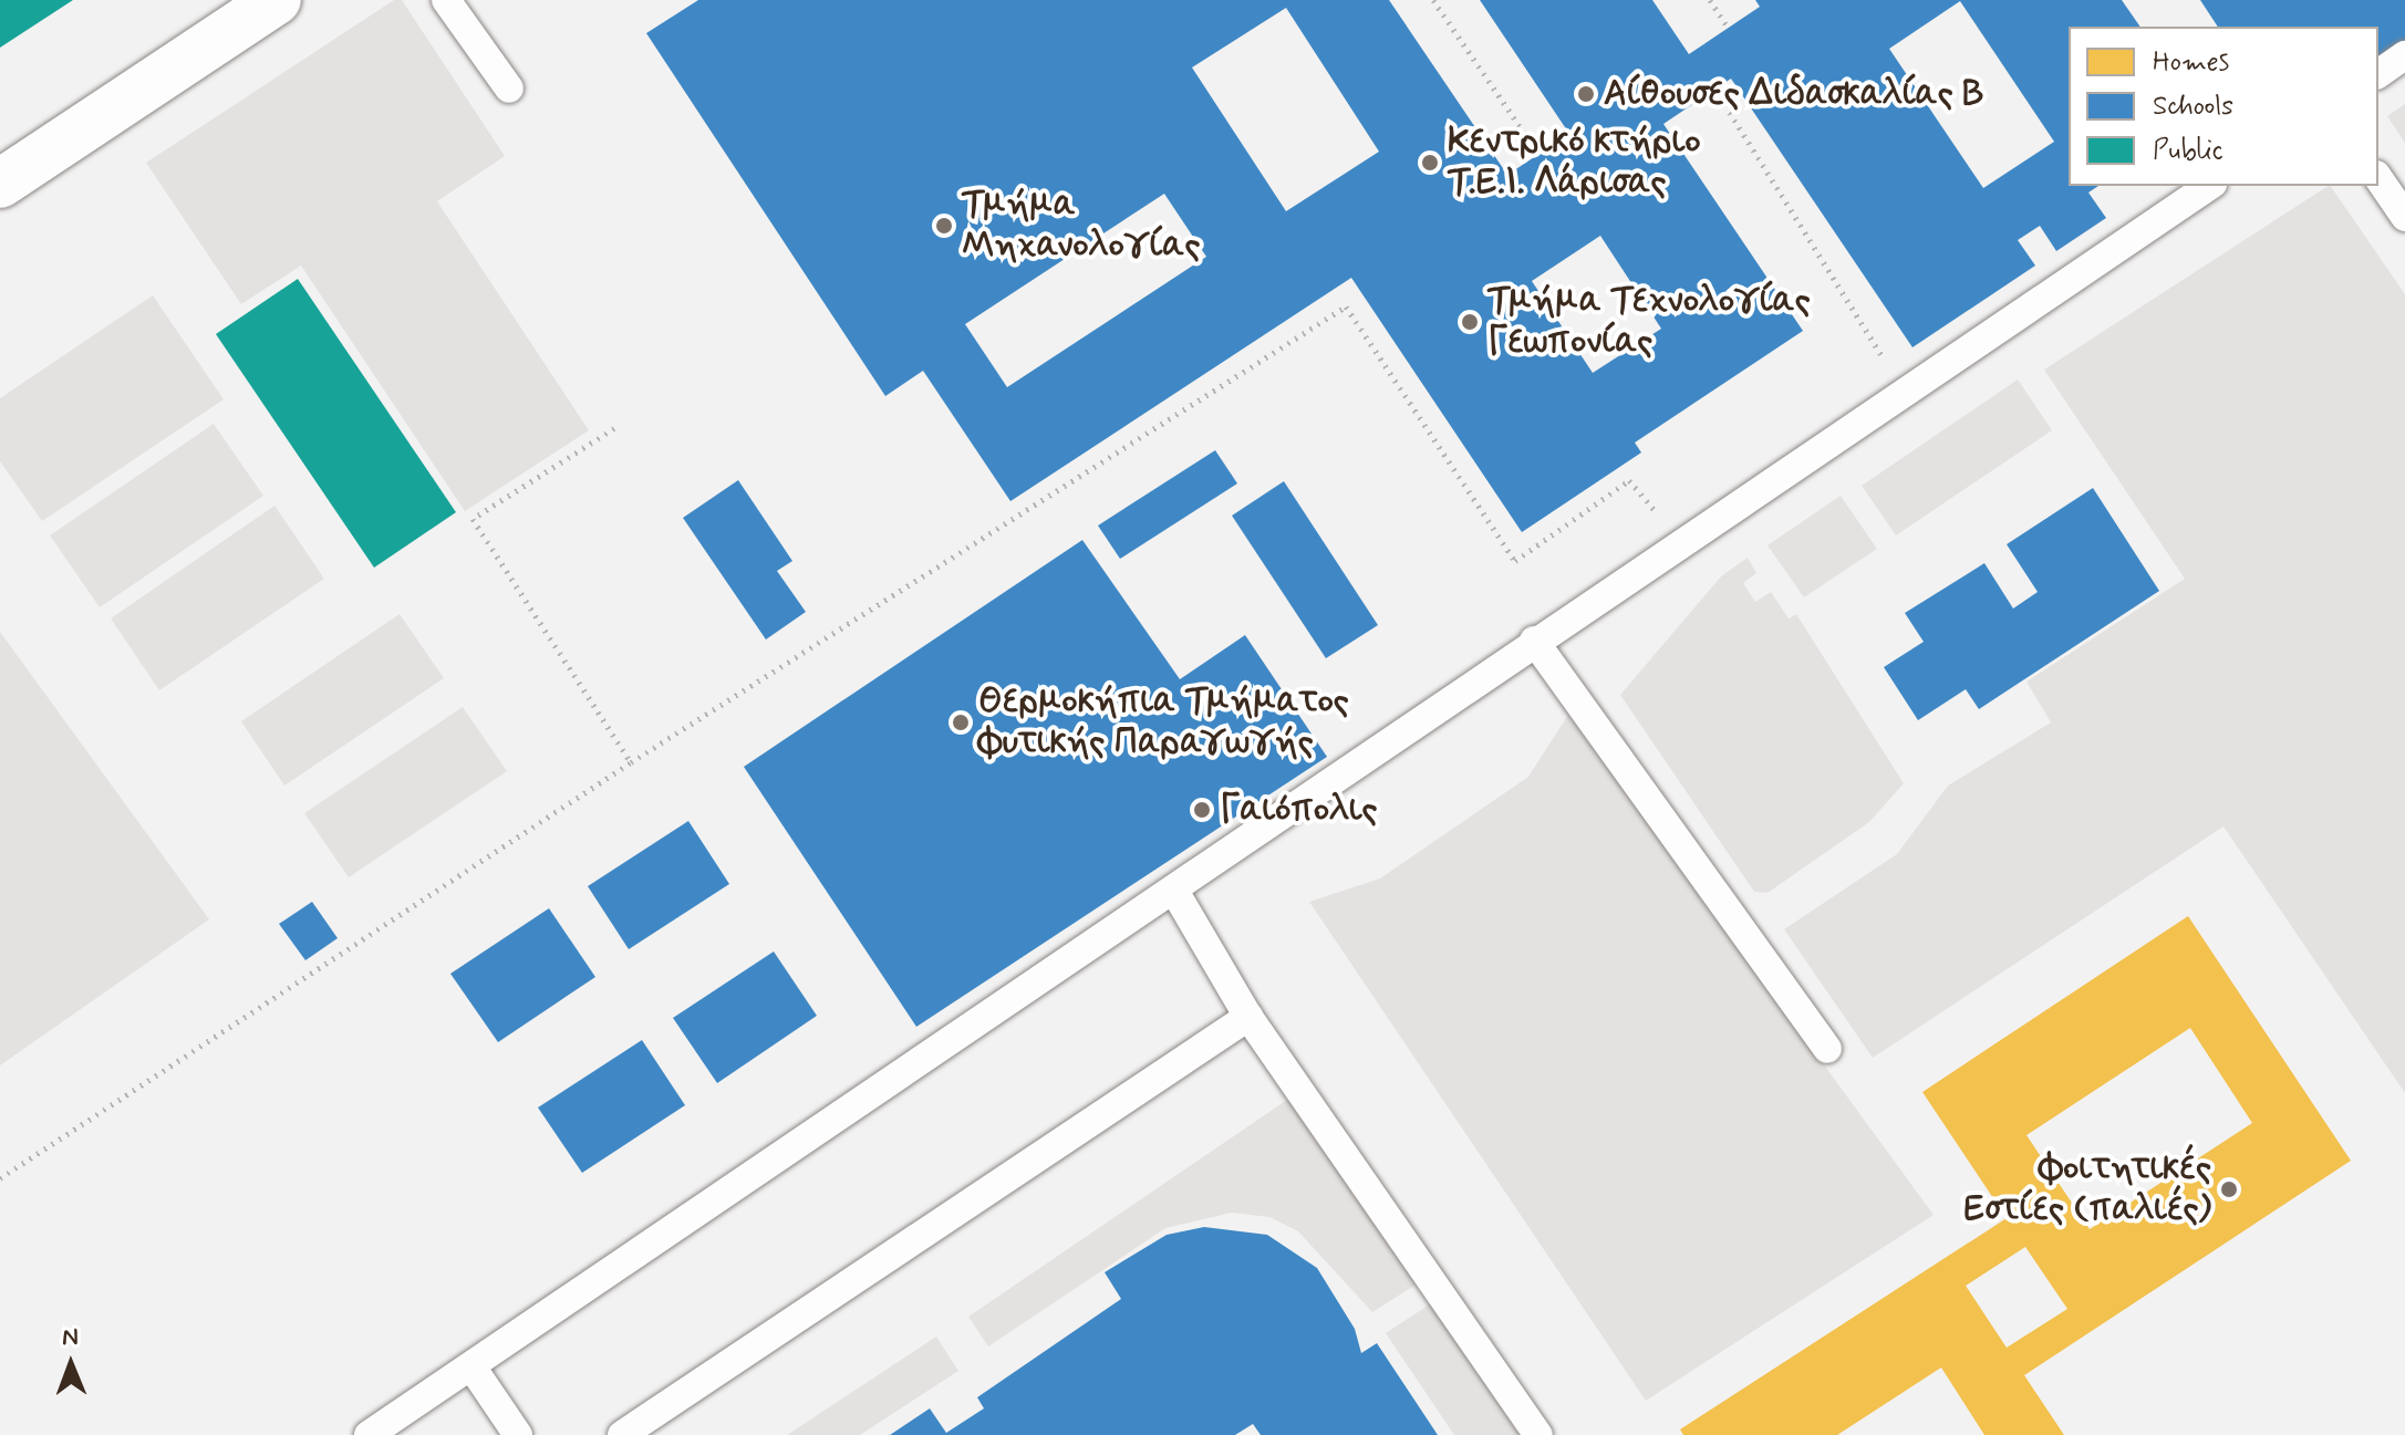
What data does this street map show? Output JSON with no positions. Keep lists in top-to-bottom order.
{
  "places": [
    "Αίθουσες Διδασκαλίας Β",
    "Κεντρικό κτήριο Τ.Ε.Ι. Λάρισας",
    "Τμήμα Μηχανολογίας",
    "Τμήμα Τεχνολογίας Γεωπονίας",
    "Θερμοκήπια Τμήματος Φυτικής Παραγωγής",
    "Γαιόπολις",
    "Φοιτητικές Εστίες (παλιές)"
  ],
  "legend": ["Homes", "Schools", "Public"],
  "north": "top"
}
